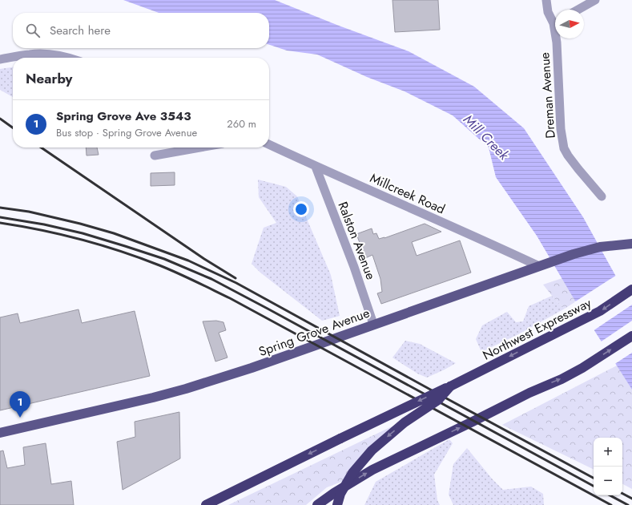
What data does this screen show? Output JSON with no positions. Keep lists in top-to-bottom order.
{
  "streets": {
    "highway": ["Northwest Expressway"],
    "main road": ["Spring Grove Avenue"],
    "street": ["Dreman Avenue", "Millcreek Road", "Ralston Avenue"]
  },
  "crossings": [
    ["Millcreek Road", "Ralston Avenue"],
    ["Millcreek Road", "Spring Grove Avenue"],
    ["Ralston Avenue", "Spring Grove Avenue"]
  ],
  "water": ["Mill Creek"],
  "north": "right",
  "page": {
    "search": "Search here",
    "heading": "Nearby",
    "list": [
      {
        "mark": "1",
        "name": "Spring Grove Ave 3543",
        "note": "Bus stop · Spring Grove Avenue",
        "value": "260 m"
      }
    ],
    "pins": "1",
    "map_buttons": ["+", "−"]
  }
}
